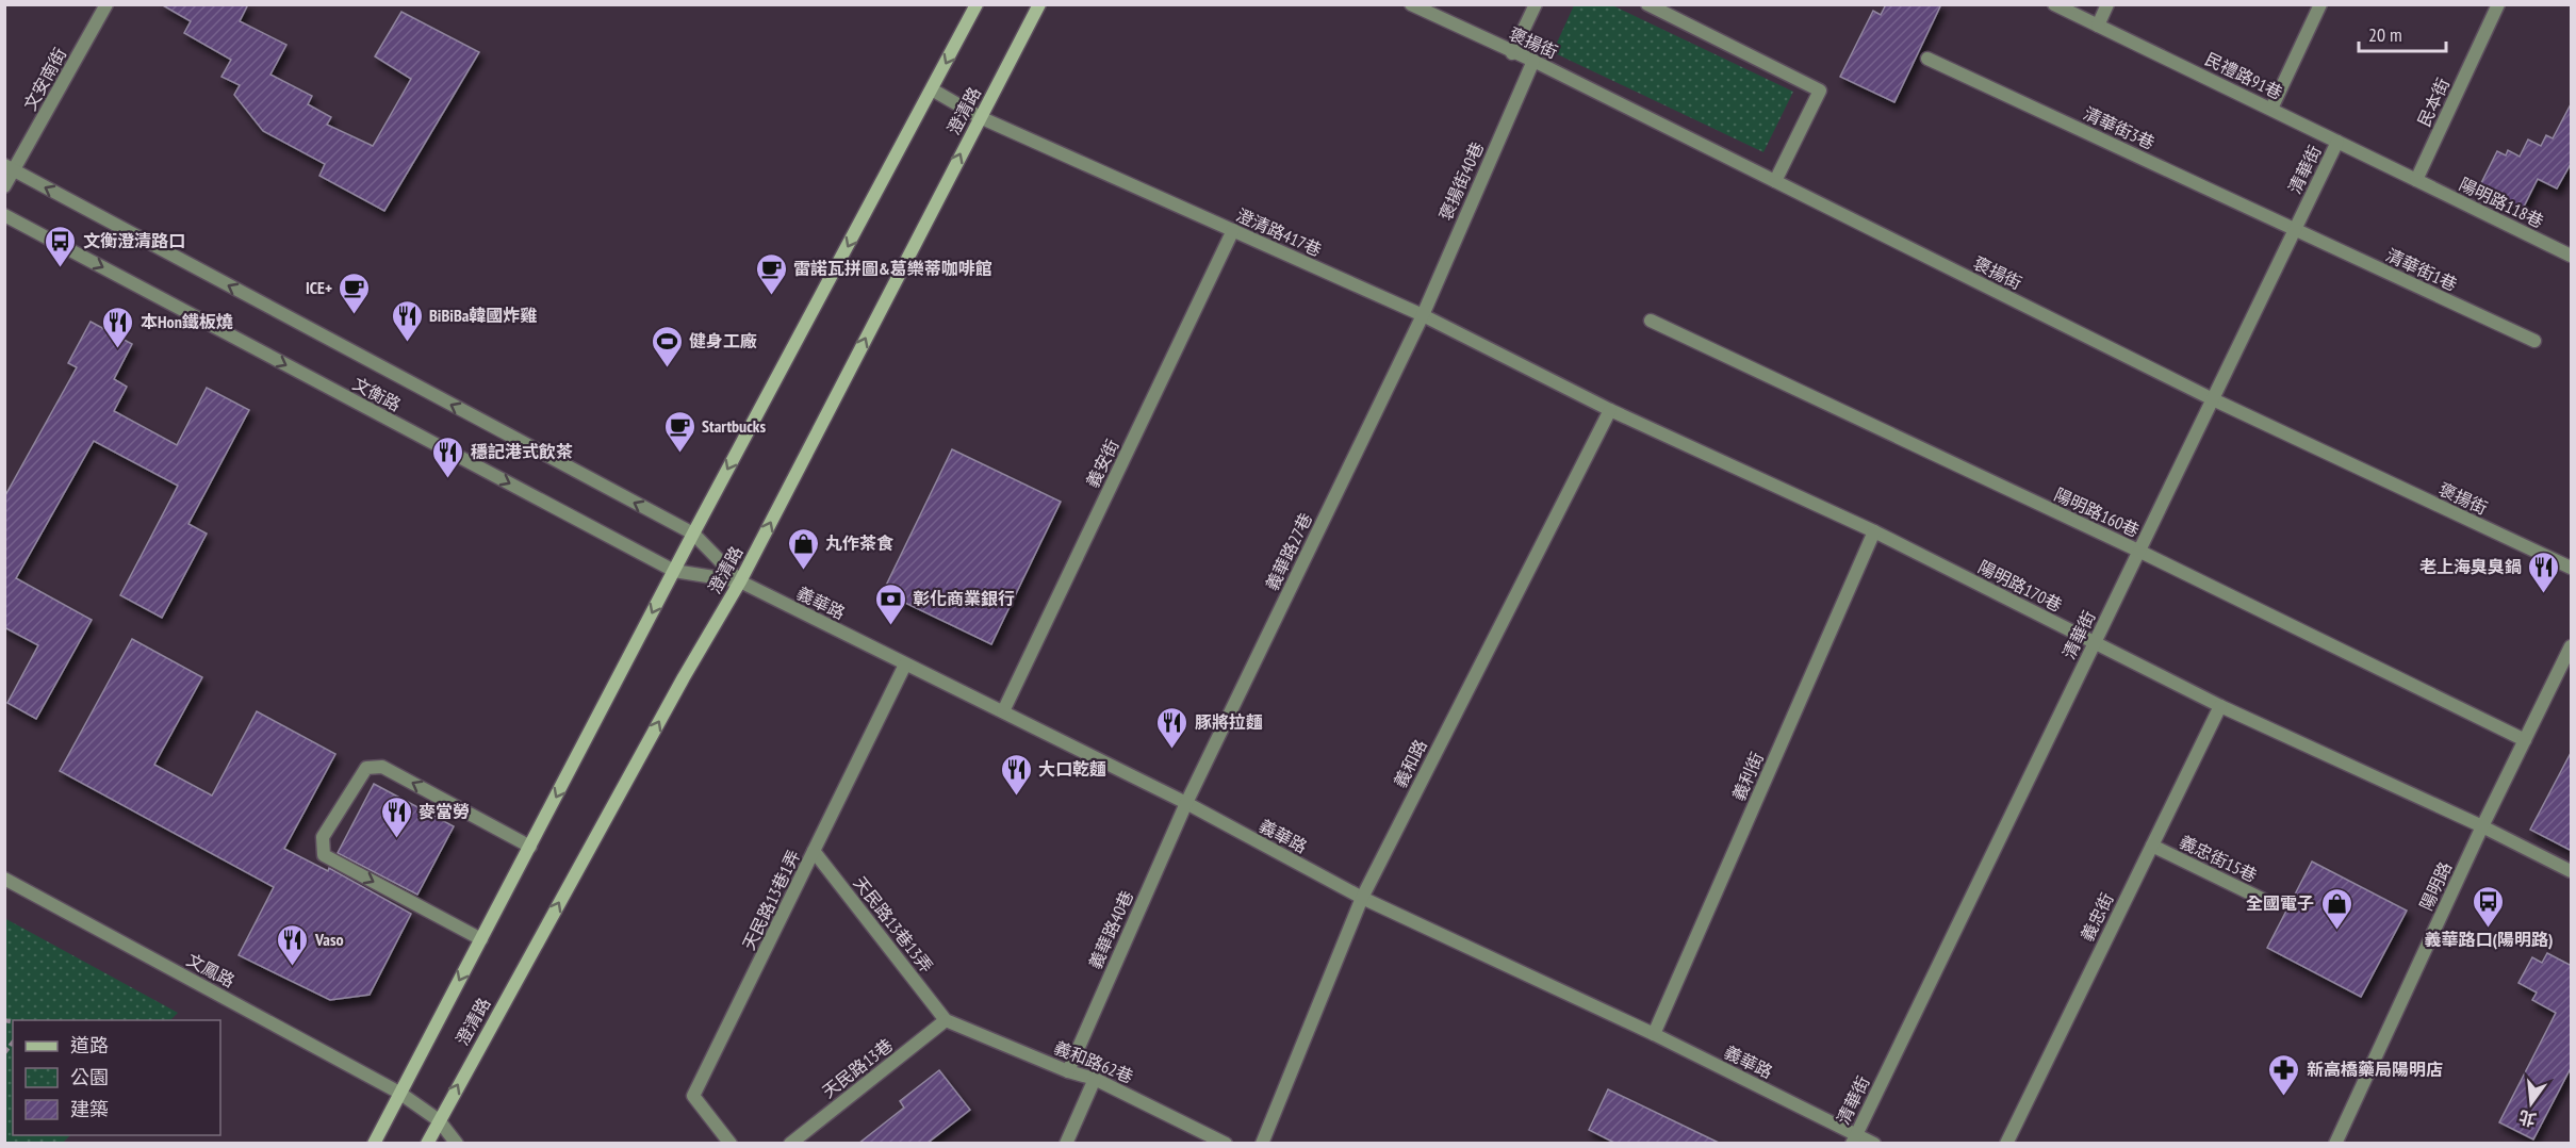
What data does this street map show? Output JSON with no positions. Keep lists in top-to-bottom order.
{
  "streets": {
    "main road": ["澄清路"],
    "street": [
      "褒揚街",
      "民禮路91巷",
      "文安南街",
      "民本街",
      "清華街3巷",
      "清華街",
      "褒揚街40巷",
      "陽明路118巷",
      "澄清路417巷",
      "清華街1巷",
      "文衡路",
      "義安街",
      "陽明路160巷",
      "義華路27巷",
      "陽明路170巷",
      "義華路",
      "義和路",
      "義利街",
      "義忠街15巷",
      "陽明路",
      "天民路13巷1弄",
      "義忠街",
      "天民路13巷13弄",
      "義華路40巷",
      "文鳳路",
      "義和路62巷",
      "天民路13巷"
    ]
  },
  "crossings": [
    ["褒揚街", "清華街"],
    ["褒揚街", "褒揚街40巷"],
    ["民禮路91巷", "民本街"],
    ["民禮路91巷", "清華街"],
    ["民禮路91巷", "陽明路118巷"],
    ["文安南街", "文衡路"],
    ["民本街", "陽明路118巷"],
    ["澄清路", "澄清路417巷"],
    ["澄清路", "文衡路"],
    ["澄清路", "義華路"],
    ["澄清路", "文鳳路"],
    ["清華街3巷", "清華街"],
    ["清華街3巷", "清華街1巷"],
    ["清華街", "清華街1巷"],
    ["清華街", "陽明路160巷"],
    ["清華街", "陽明路170巷"],
    ["清華街", "義華路"],
    ["褒揚街40巷", "澄清路417巷"],
    ["褒揚街40巷", "義華路27巷"],
    ["澄清路417巷", "義安街"],
    ["澄清路417巷", "義華路27巷"],
    ["澄清路417巷", "陽明路170巷"],
    ["澄清路417巷", "義和路"],
    ["文衡路", "義華路"],
    ["義安街", "義華路"],
    ["陽明路160巷", "陽明路"],
    ["義華路27巷", "義華路"],
    ["義華路27巷", "義華路40巷"],
    ["陽明路170巷", "義和路"],
    ["陽明路170巷", "義利街"],
    ["陽明路170巷", "陽明路"],
    ["陽明路170巷", "義忠街"],
    ["義華路", "義和路"],
    ["義華路", "義利街"],
    ["義華路", "天民路13巷1弄"],
    ["義華路", "義華路40巷"],
    ["義忠街15巷", "義忠街"],
    ["天民路13巷1弄", "天民路13巷13弄"],
    ["天民路13巷13弄", "義和路62巷"],
    ["天民路13巷13弄", "天民路13巷"],
    ["義華路40巷", "義和路62巷"],
    ["義和路62巷", "天民路13巷"]
  ],
  "places": {
    "bus stop": ["文衡澄清路口", "義華路口(陽明路)"],
    "cafe": ["雷諾瓦拼圖&葛樂蒂咖啡館", "ICE+", "Startbucks"],
    "restaurant": [
      "BiBiBa韓國炸雞",
      "本Hon鐵板燒",
      "穩記港式飲茶",
      "老上海臭臭鍋",
      "豚將拉麵",
      "大口乾麵",
      "麥當勞",
      "Vaso"
    ],
    "sports": ["健身工廠"],
    "shop": ["丸作茶食", "全國電子"],
    "bank": ["彰化商業銀行"],
    "pharmacy": ["新高橋藥局陽明店"]
  },
  "legend": ["道路", "公園", "建築"],
  "scale_bar": "20 m",
  "north": "bottom"
}
